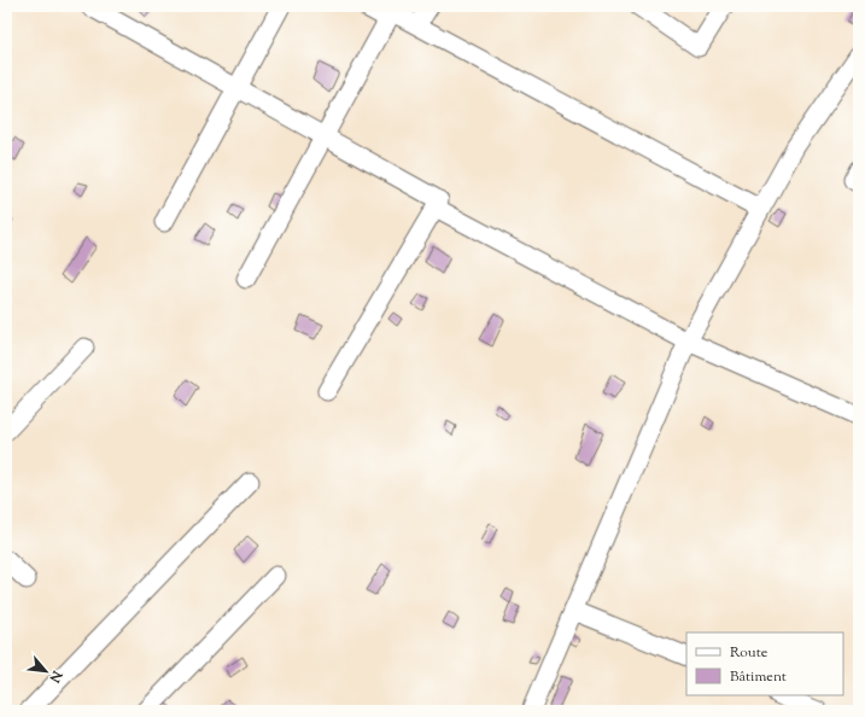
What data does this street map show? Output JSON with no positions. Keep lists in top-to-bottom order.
{
  "legend": ["Route", "Bâtiment"],
  "north": "bottom right"
}
